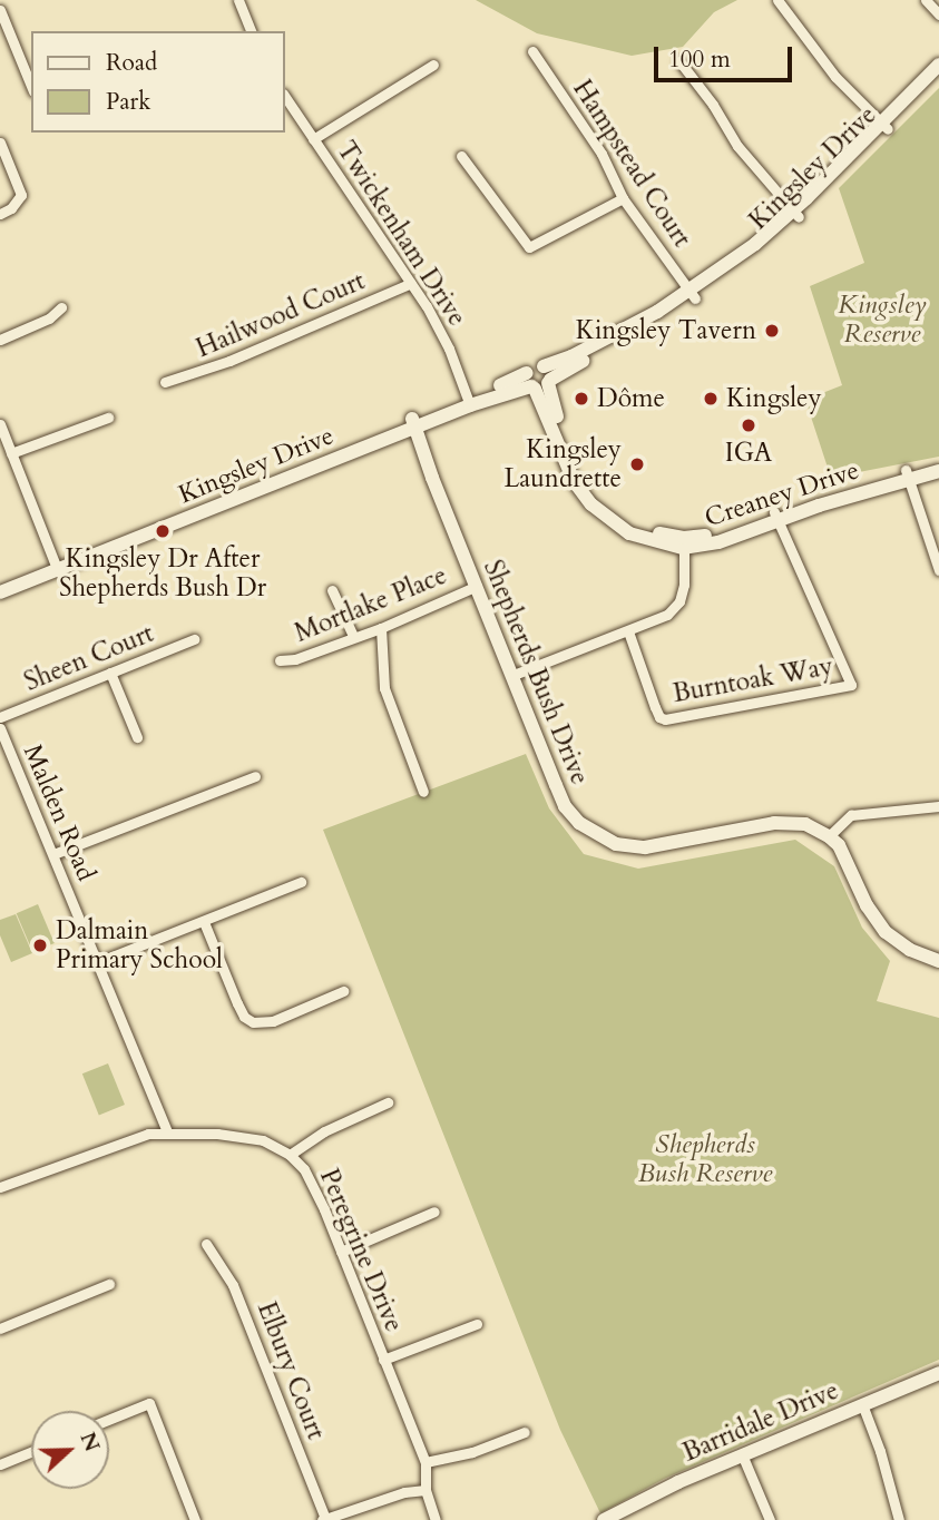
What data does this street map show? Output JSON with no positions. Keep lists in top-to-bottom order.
{
  "streets": {
    "street": [
      "Hampstead Court",
      "Kingsley Drive",
      "Twickenham Drive",
      "Hailwood Court",
      "Creaney Drive",
      "Mortlake Place",
      "Sheen Court",
      "Shepherds Bush Drive",
      "Burntoak Way",
      "Malden Road",
      "Peregrine Drive",
      "Elbury Court",
      "Barridale Drive"
    ]
  },
  "crossings": [
    ["Hampstead Court", "Kingsley Drive"],
    ["Kingsley Drive", "Twickenham Drive"],
    ["Kingsley Drive", "Creaney Drive"],
    ["Kingsley Drive", "Shepherds Bush Drive"],
    ["Twickenham Drive", "Hailwood Court"],
    ["Creaney Drive", "Burntoak Way"],
    ["Mortlake Place", "Shepherds Bush Drive"],
    ["Malden Road", "Peregrine Drive"]
  ],
  "parks": ["Kingsley Reserve", "Shepherds Bush Reserve"],
  "places": [
    "Kingsley Tavern",
    "Dôme",
    "Kingsley",
    "IGA",
    "Kingsley Laundrette",
    "Kingsley Dr After Shepherds Bush Dr",
    "Dalmain Primary School"
  ],
  "legend": ["Road", "Park"],
  "scale_bar": "100 m",
  "north": "right"
}
